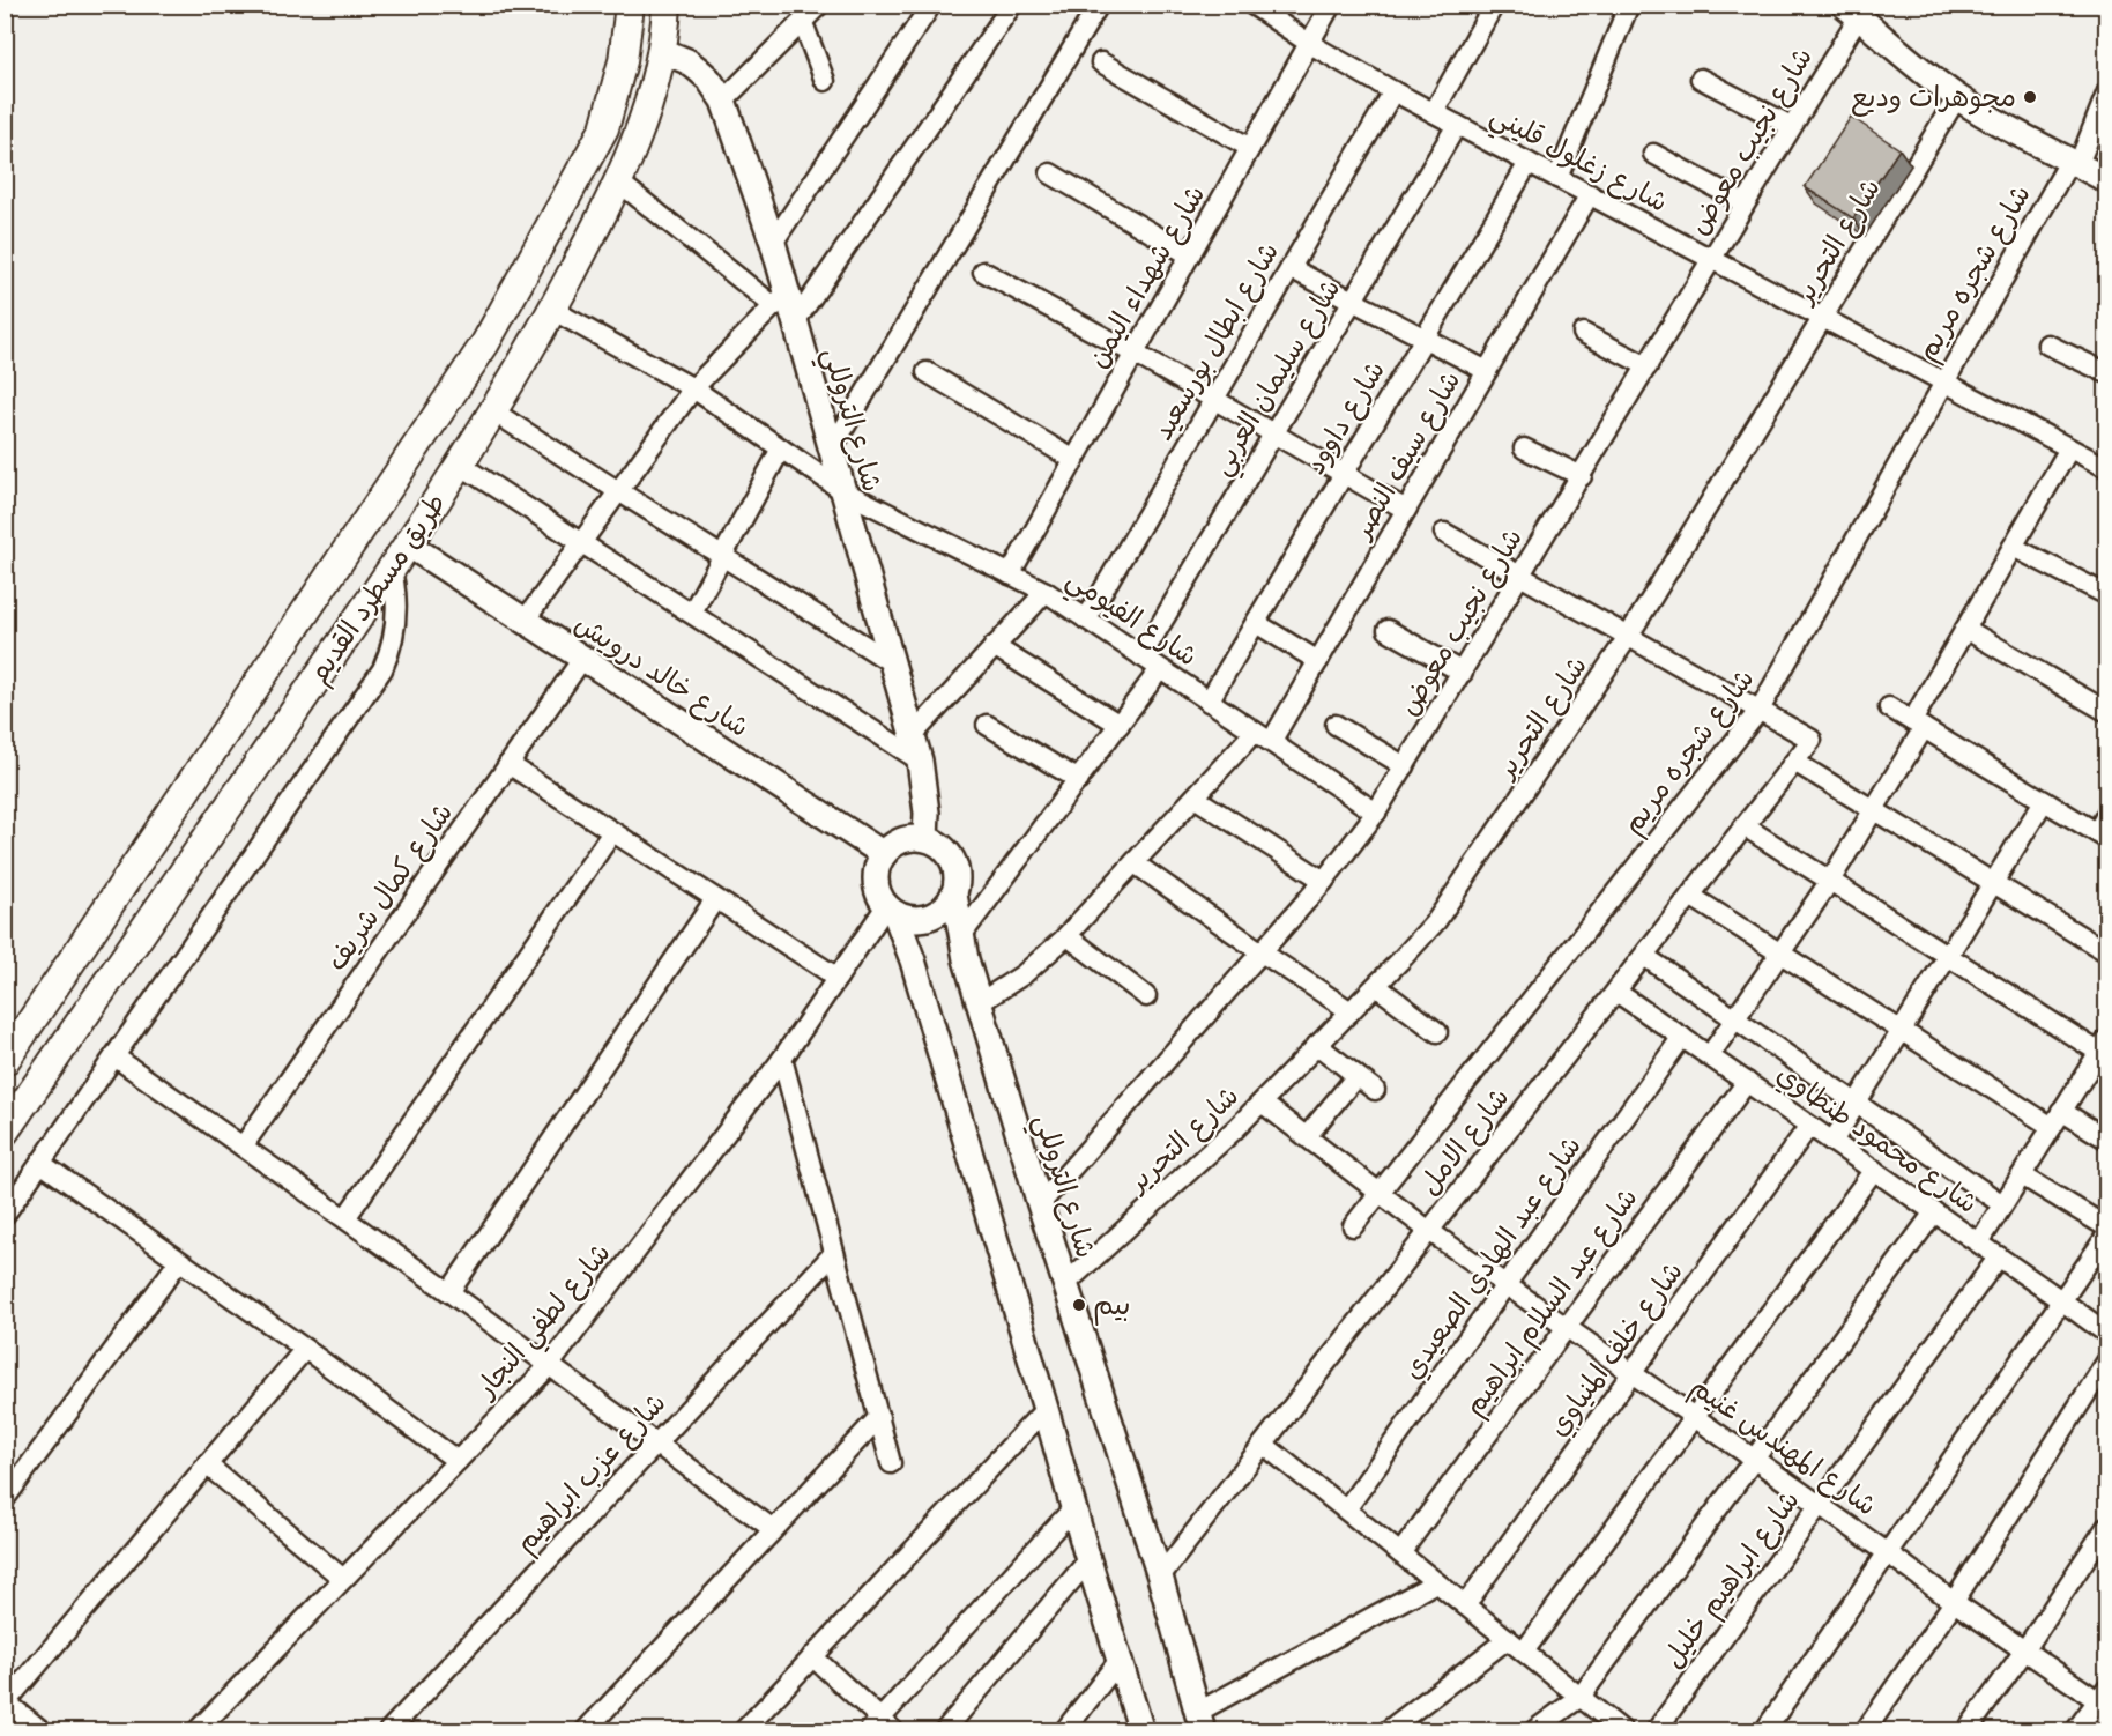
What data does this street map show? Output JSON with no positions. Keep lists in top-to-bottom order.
{
  "streets": {
    "main road": ["طريق مسطرد القديم"],
    "street": [
      "شارع نجيب معوض",
      "شارع زغلول قليني",
      "شارع التحرير",
      "شارع شجره مريم",
      "شارع شهداء اليمن",
      "شارع ابطال بورسعيد",
      "شارع سليمان العربي",
      "شارع داوود",
      "شارع التروللي",
      "شارع سيف النصر",
      "شارع الفيومي",
      "شارع خالد درويش",
      "شارع كمال شريف",
      "شارع محمود طنطاوي",
      "شارع الامل",
      "شارع عبد الهادي الصعيدي",
      "شارع عبد السلام ابراهيم",
      "شارع لطفي النجار",
      "شارع خلف المنياوي",
      "شارع المهندس غنيم",
      "شارع عزب ابراهيم",
      "شارع ابراهيم خليل"
    ]
  },
  "crossings": [
    ["شارع نجيب معوض", "شارع زغلول قليني"],
    ["شارع نجيب معوض", "شارع التروللي"],
    ["شارع نجيب معوض", "شارع الفيومي"],
    ["شارع زغلول قليني", "شارع التحرير"],
    ["شارع زغلول قليني", "شارع شجره مريم"],
    ["شارع زغلول قليني", "شارع شهداء اليمن"],
    ["شارع زغلول قليني", "شارع ابطال بورسعيد"],
    ["شارع زغلول قليني", "شارع سليمان العربي"],
    ["شارع زغلول قليني", "شارع داوود"],
    ["شارع زغلول قليني", "شارع سيف النصر"],
    ["شارع التحرير", "شارع التروللي"],
    ["شارع التحرير", "شارع المهندس غنيم"],
    ["شارع شجره مريم", "شارع الامل"],
    ["شارع شجره مريم", "شارع المهندس غنيم"],
    ["شارع شهداء اليمن", "شارع الفيومي"],
    ["شارع ابطال بورسعيد", "شارع الفيومي"],
    ["شارع سليمان العربي", "شارع الفيومي"],
    ["شارع داوود", "شارع الفيومي"],
    ["شارع التروللي", "شارع سيف النصر"],
    ["شارع التروللي", "طريق مسطرد القديم"],
    ["شارع التروللي", "شارع الفيومي"],
    ["شارع التروللي", "شارع خالد درويش"],
    ["شارع التروللي", "شارع الامل"],
    ["شارع التروللي", "شارع لطفي النجار"],
    ["شارع سيف النصر", "شارع الفيومي"],
    ["طريق مسطرد القديم", "شارع الفيومي"],
    ["طريق مسطرد القديم", "شارع خالد درويش"],
    ["شارع خالد درويش", "شارع كمال شريف"],
    ["شارع خالد درويش", "شارع لطفي النجار"],
    ["شارع محمود طنطاوي", "شارع الامل"],
    ["شارع محمود طنطاوي", "شارع عبد الهادي الصعيدي"],
    ["شارع محمود طنطاوي", "شارع عبد السلام ابراهيم"],
    ["شارع محمود طنطاوي", "شارع خلف المنياوي"],
    ["شارع محمود طنطاوي", "شارع ابراهيم خليل"],
    ["شارع الامل", "شارع المهندس غنيم"],
    ["شارع عبد الهادي الصعيدي", "شارع المهندس غنيم"],
    ["شارع عبد السلام ابراهيم", "شارع المهندس غنيم"],
    ["شارع خلف المنياوي", "شارع المهندس غنيم"],
    ["شارع المهندس غنيم", "شارع ابراهيم خليل"]
  ],
  "places": ["مجوهرات وديع", "بيم"]
}
